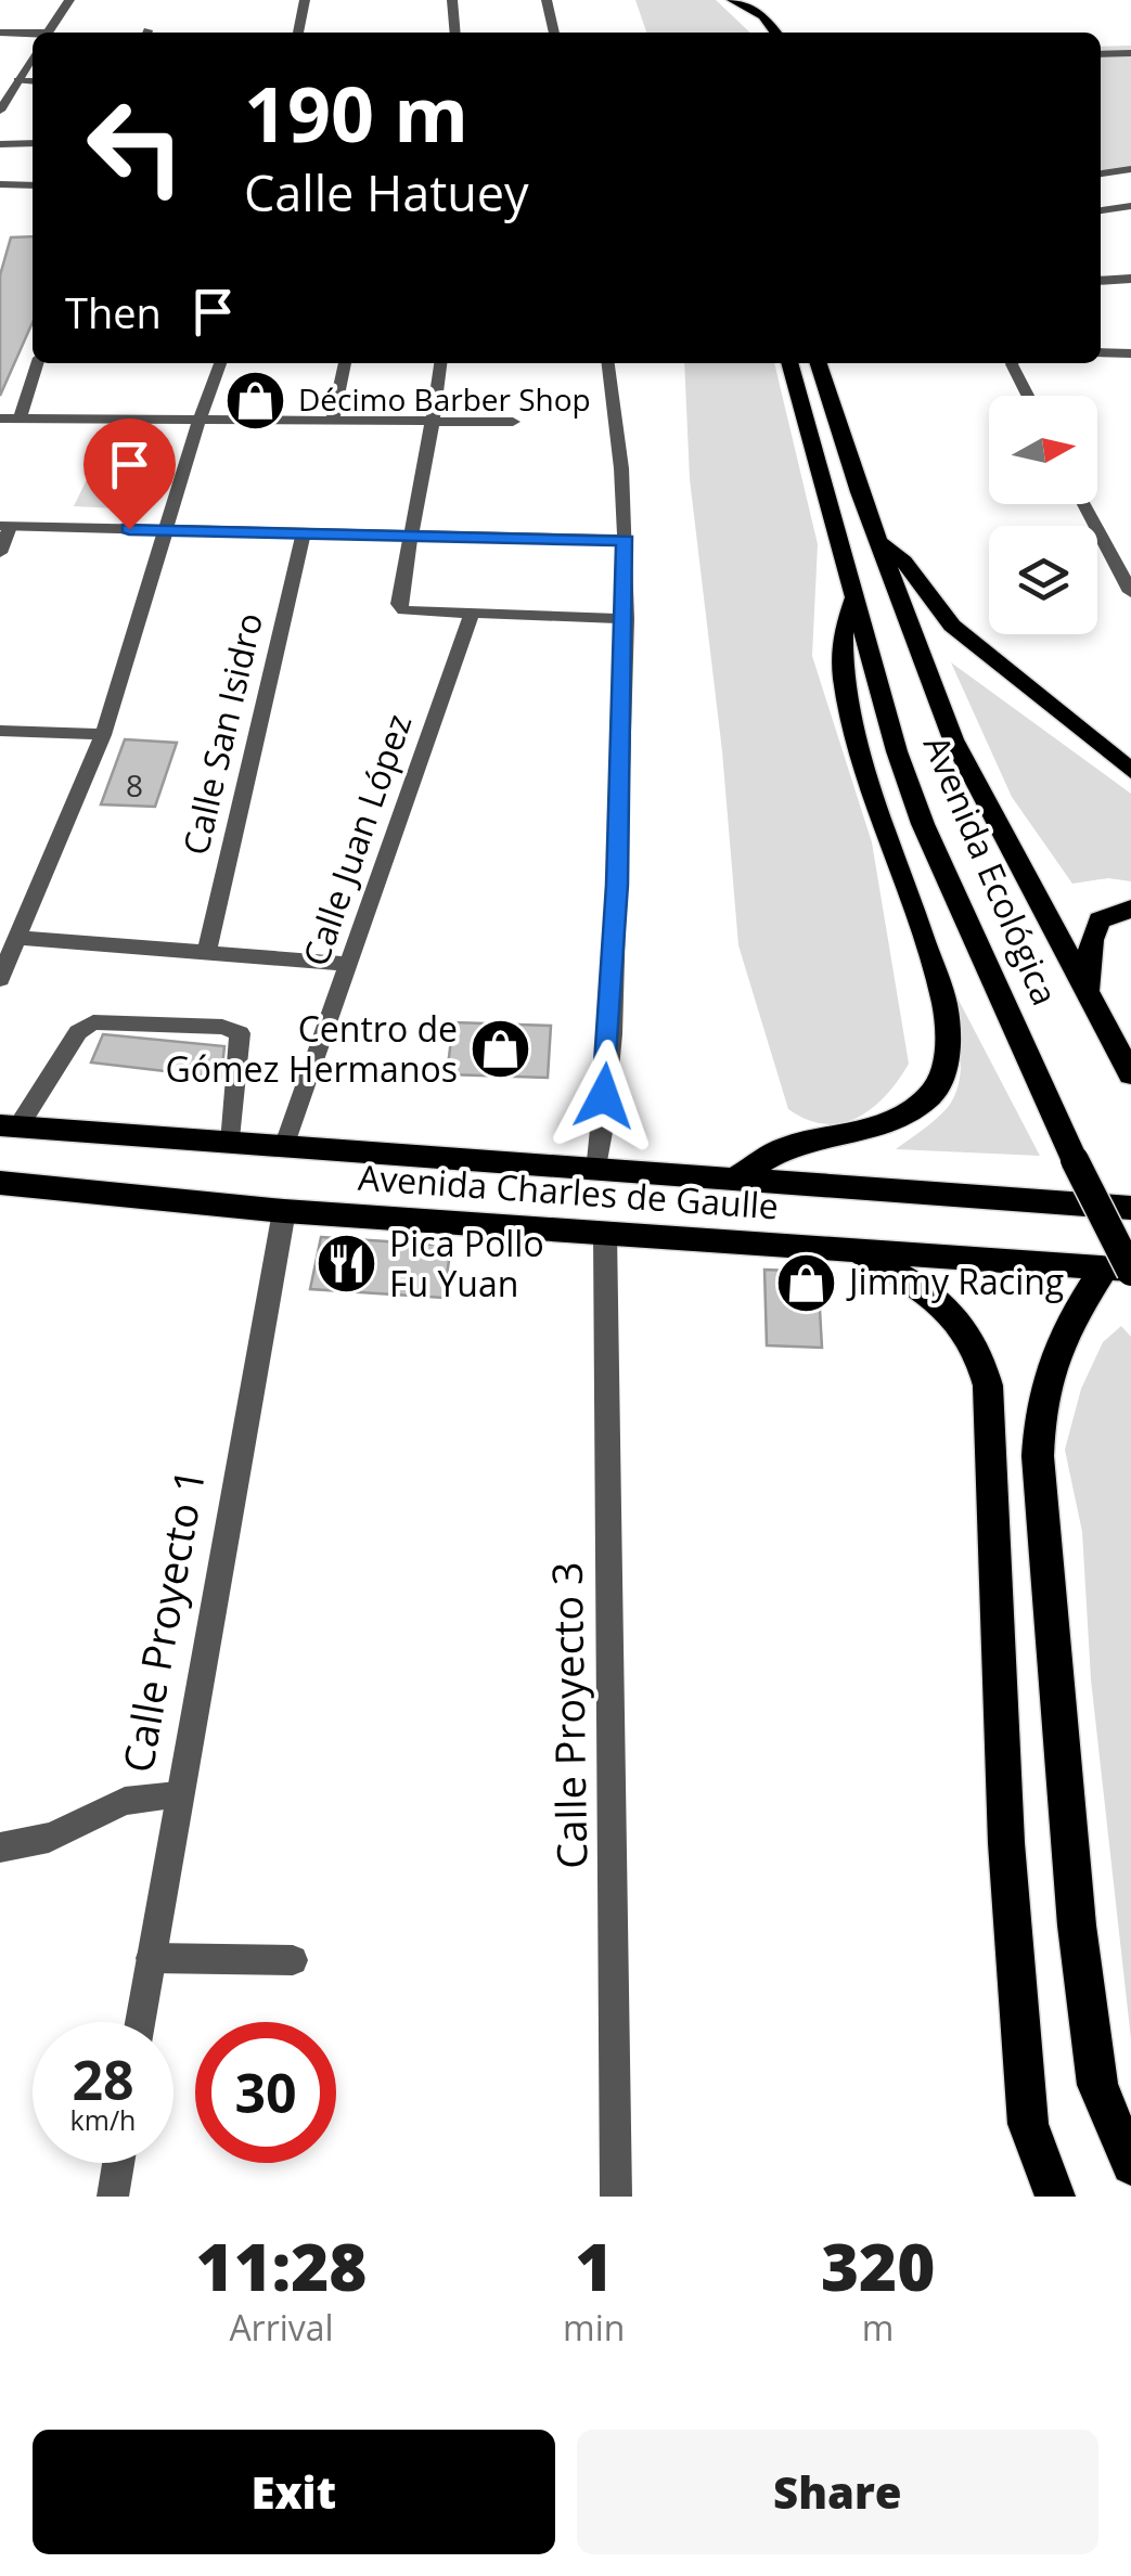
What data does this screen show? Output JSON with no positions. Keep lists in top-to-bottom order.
{
  "streets": {
    "main road": ["Avenida Ecológica", "Avenida Charles de Gaulle"],
    "street": [
      "Calle San Isidro",
      "Calle Juan López",
      "Calle Proyecto 1",
      "Calle Proyecto 3"
    ]
  },
  "crossings": [
    ["Calle Juan López", "Avenida Charles de Gaulle"],
    ["Avenida Ecológica", "Avenida Charles de Gaulle"],
    ["Avenida Charles de Gaulle", "Calle Proyecto 1"],
    ["Avenida Charles de Gaulle", "Calle Proyecto 3"]
  ],
  "places": {
    "shop": ["Décimo Barber Shop", "Centro de Gómez Hermanos", "Jimmy Racing"],
    "restaurant": ["Pica Pollo Fu Yuan"]
  },
  "house_numbers": ["8"],
  "north": "right",
  "page": {
    "turn": ["190 m", "Calle Hatuey"],
    "then": "Then",
    "speed": "28 km/h",
    "limit": "30",
    "eta": [
      "11:28",
      "Arrival",
      "1",
      "min",
      "320",
      "m"
    ],
    "buttons": ["Exit", "Share"]
  }
}
